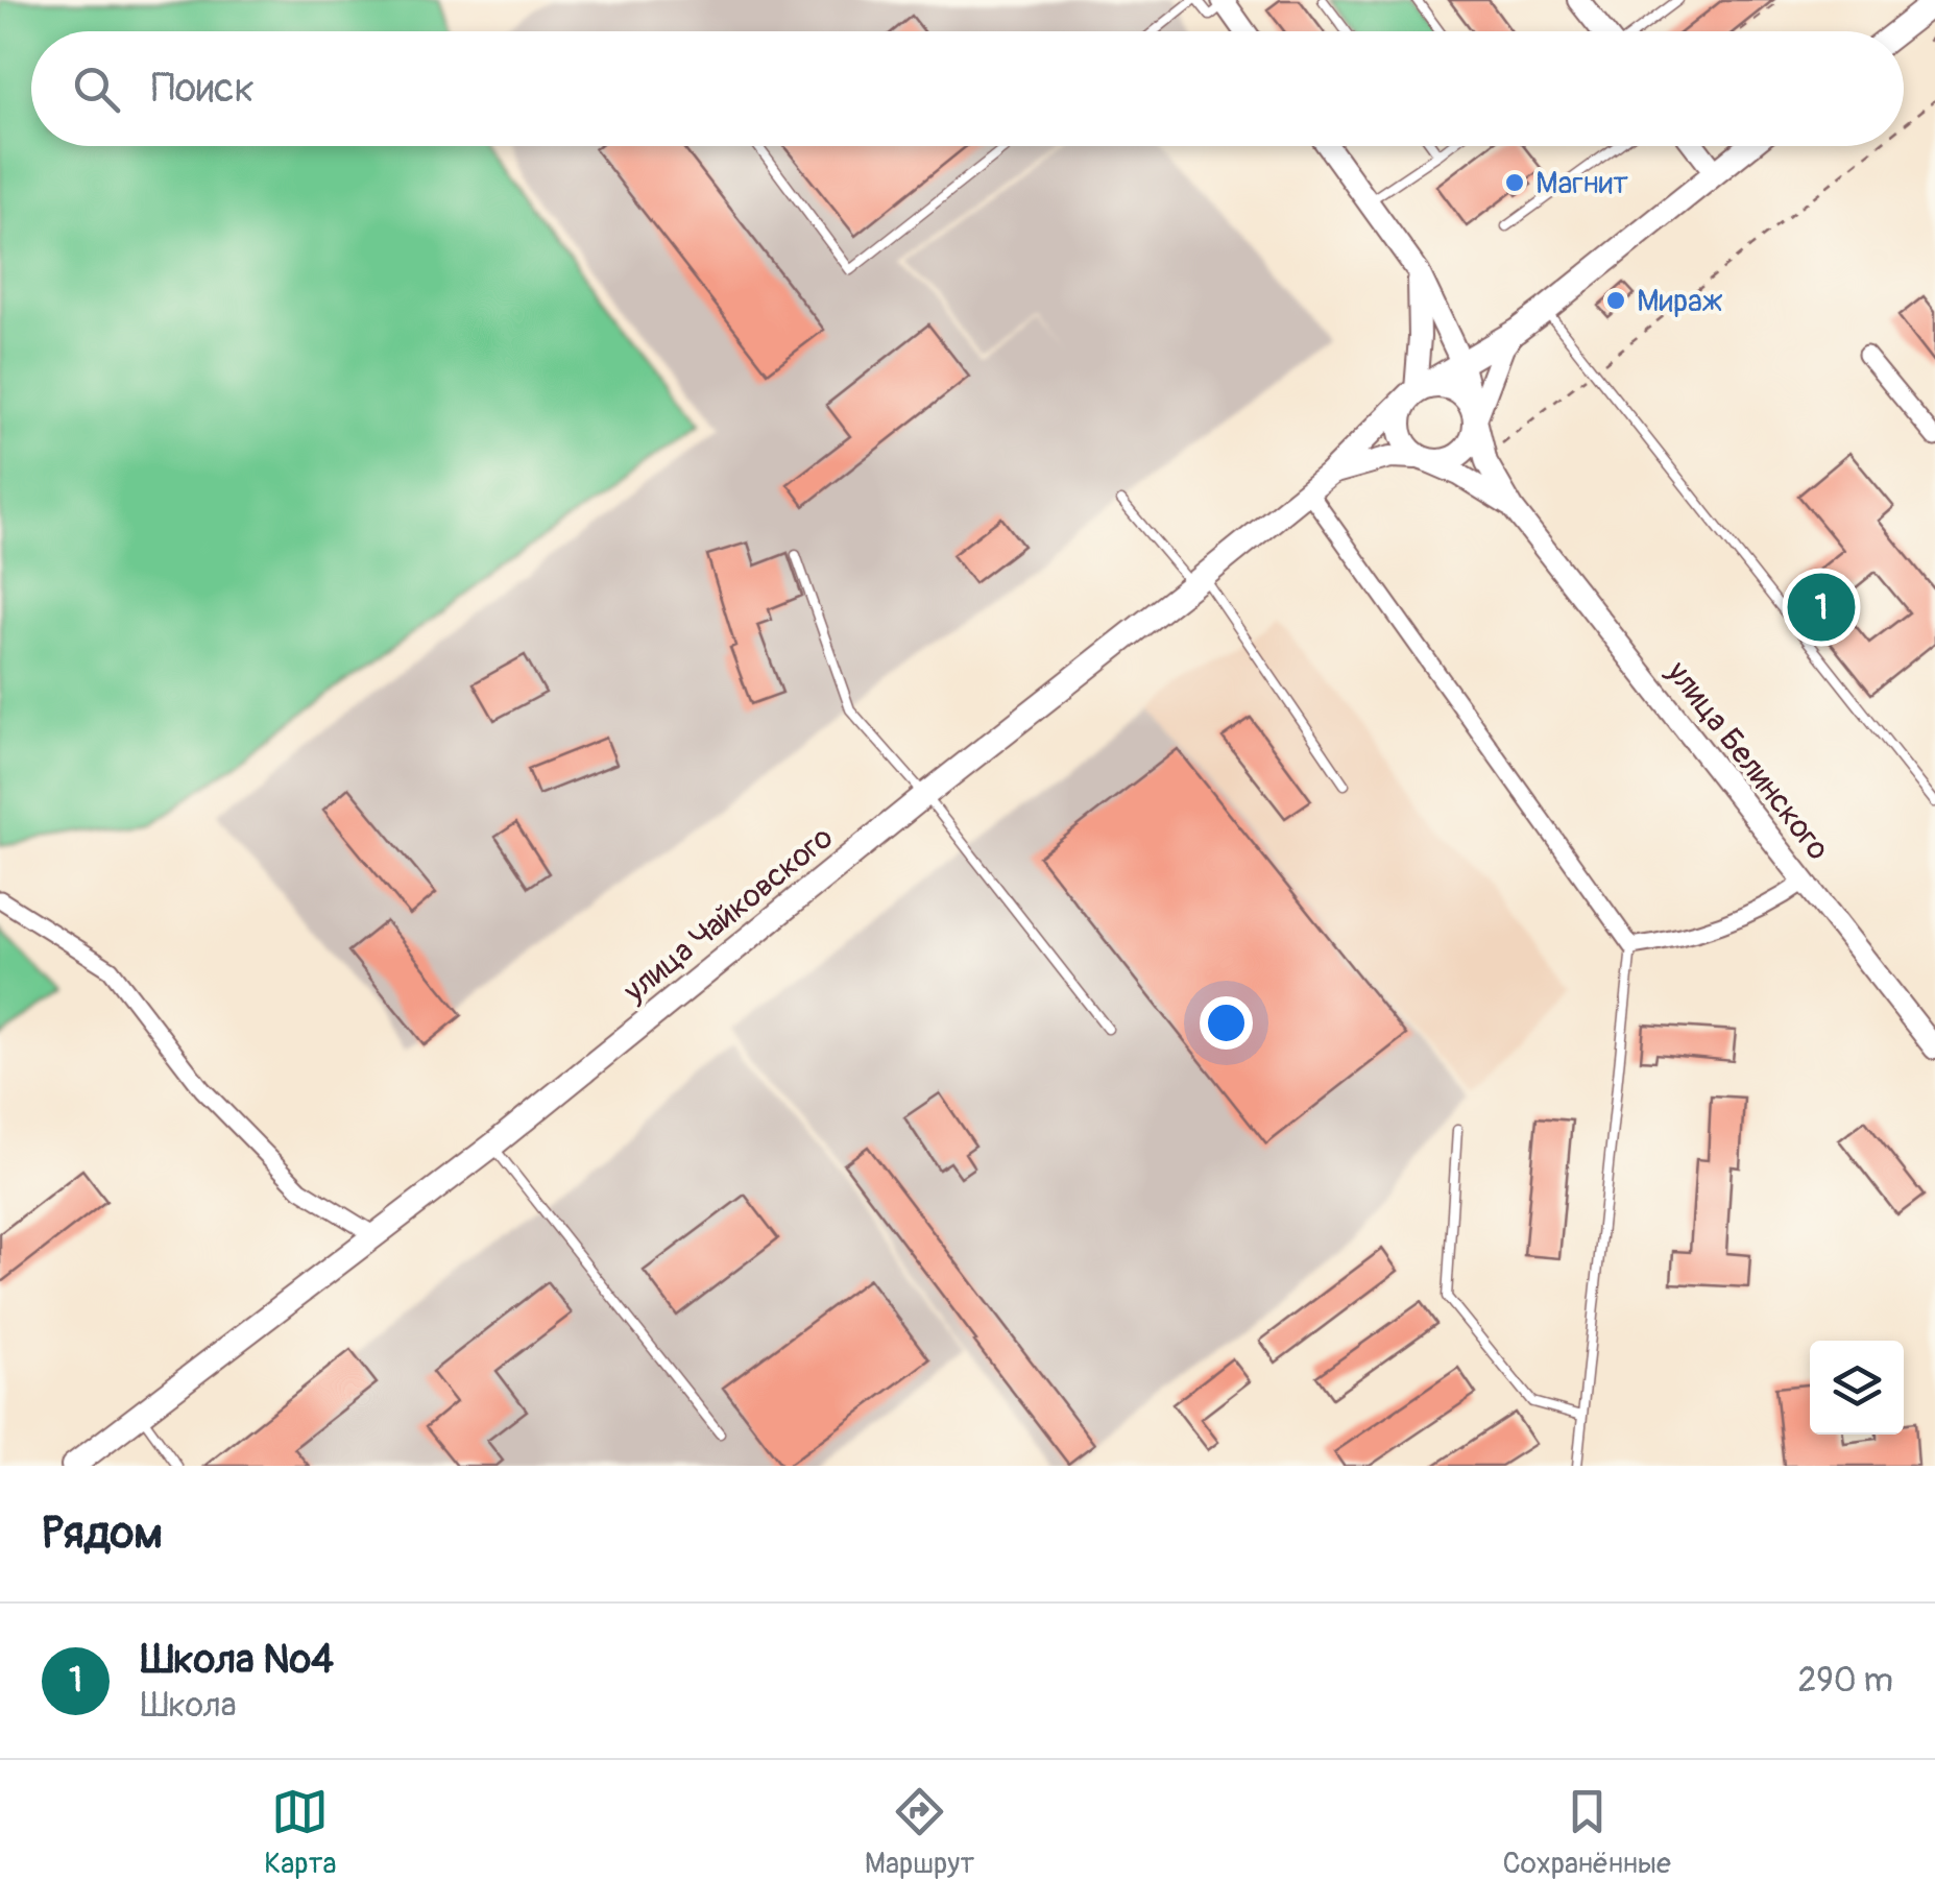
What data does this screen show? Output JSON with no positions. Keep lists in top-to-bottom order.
{
  "streets": {
    "main road": ["улица Чайковского"],
    "street": ["улица Белинского"]
  },
  "places": ["Магнит", "Мираж"],
  "page": {
    "search": "Поиск",
    "pins": "1",
    "heading": "Рядом",
    "list": [
      {
        "mark": "1",
        "name": "Школа №4",
        "note": "Школа",
        "value": "290 m"
      }
    ],
    "nav": ["Карта", "Маршрут", "Сохранённые"]
  }
}
